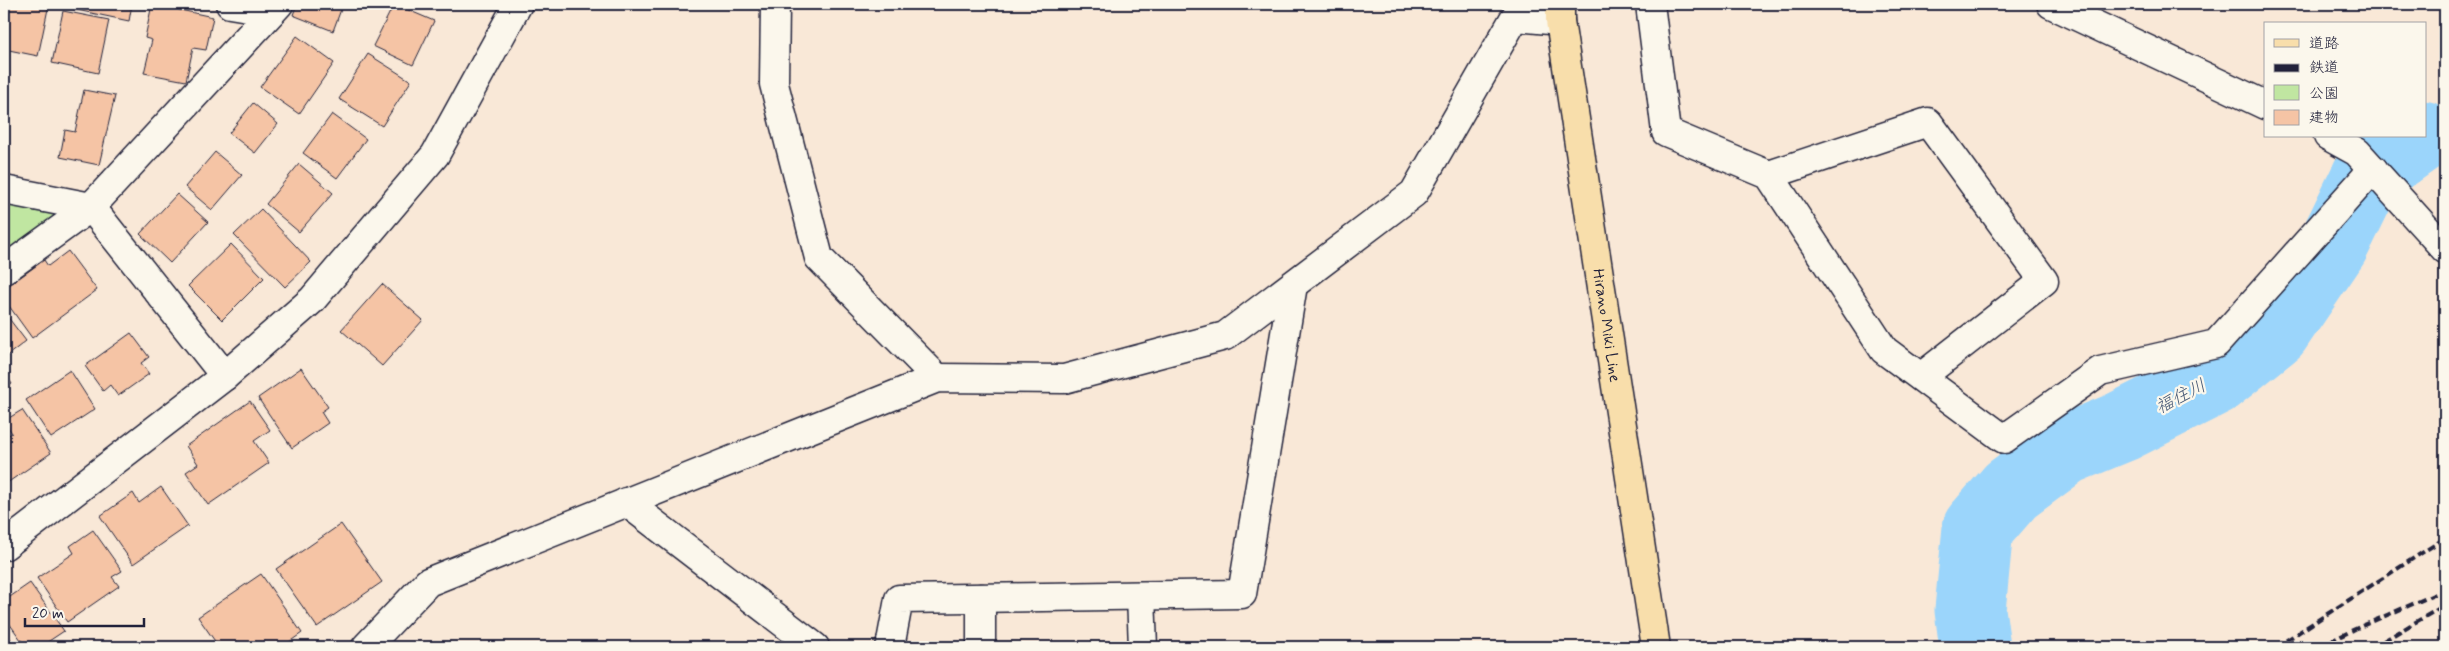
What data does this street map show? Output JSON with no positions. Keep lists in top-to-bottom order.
{
  "streets": {
    "main road": ["Hirano Miki Line"]
  },
  "water": ["福住川"],
  "legend": [
    "道路",
    "鉄道",
    "公園",
    "建物"
  ],
  "scale_bar": "20 m"
}
